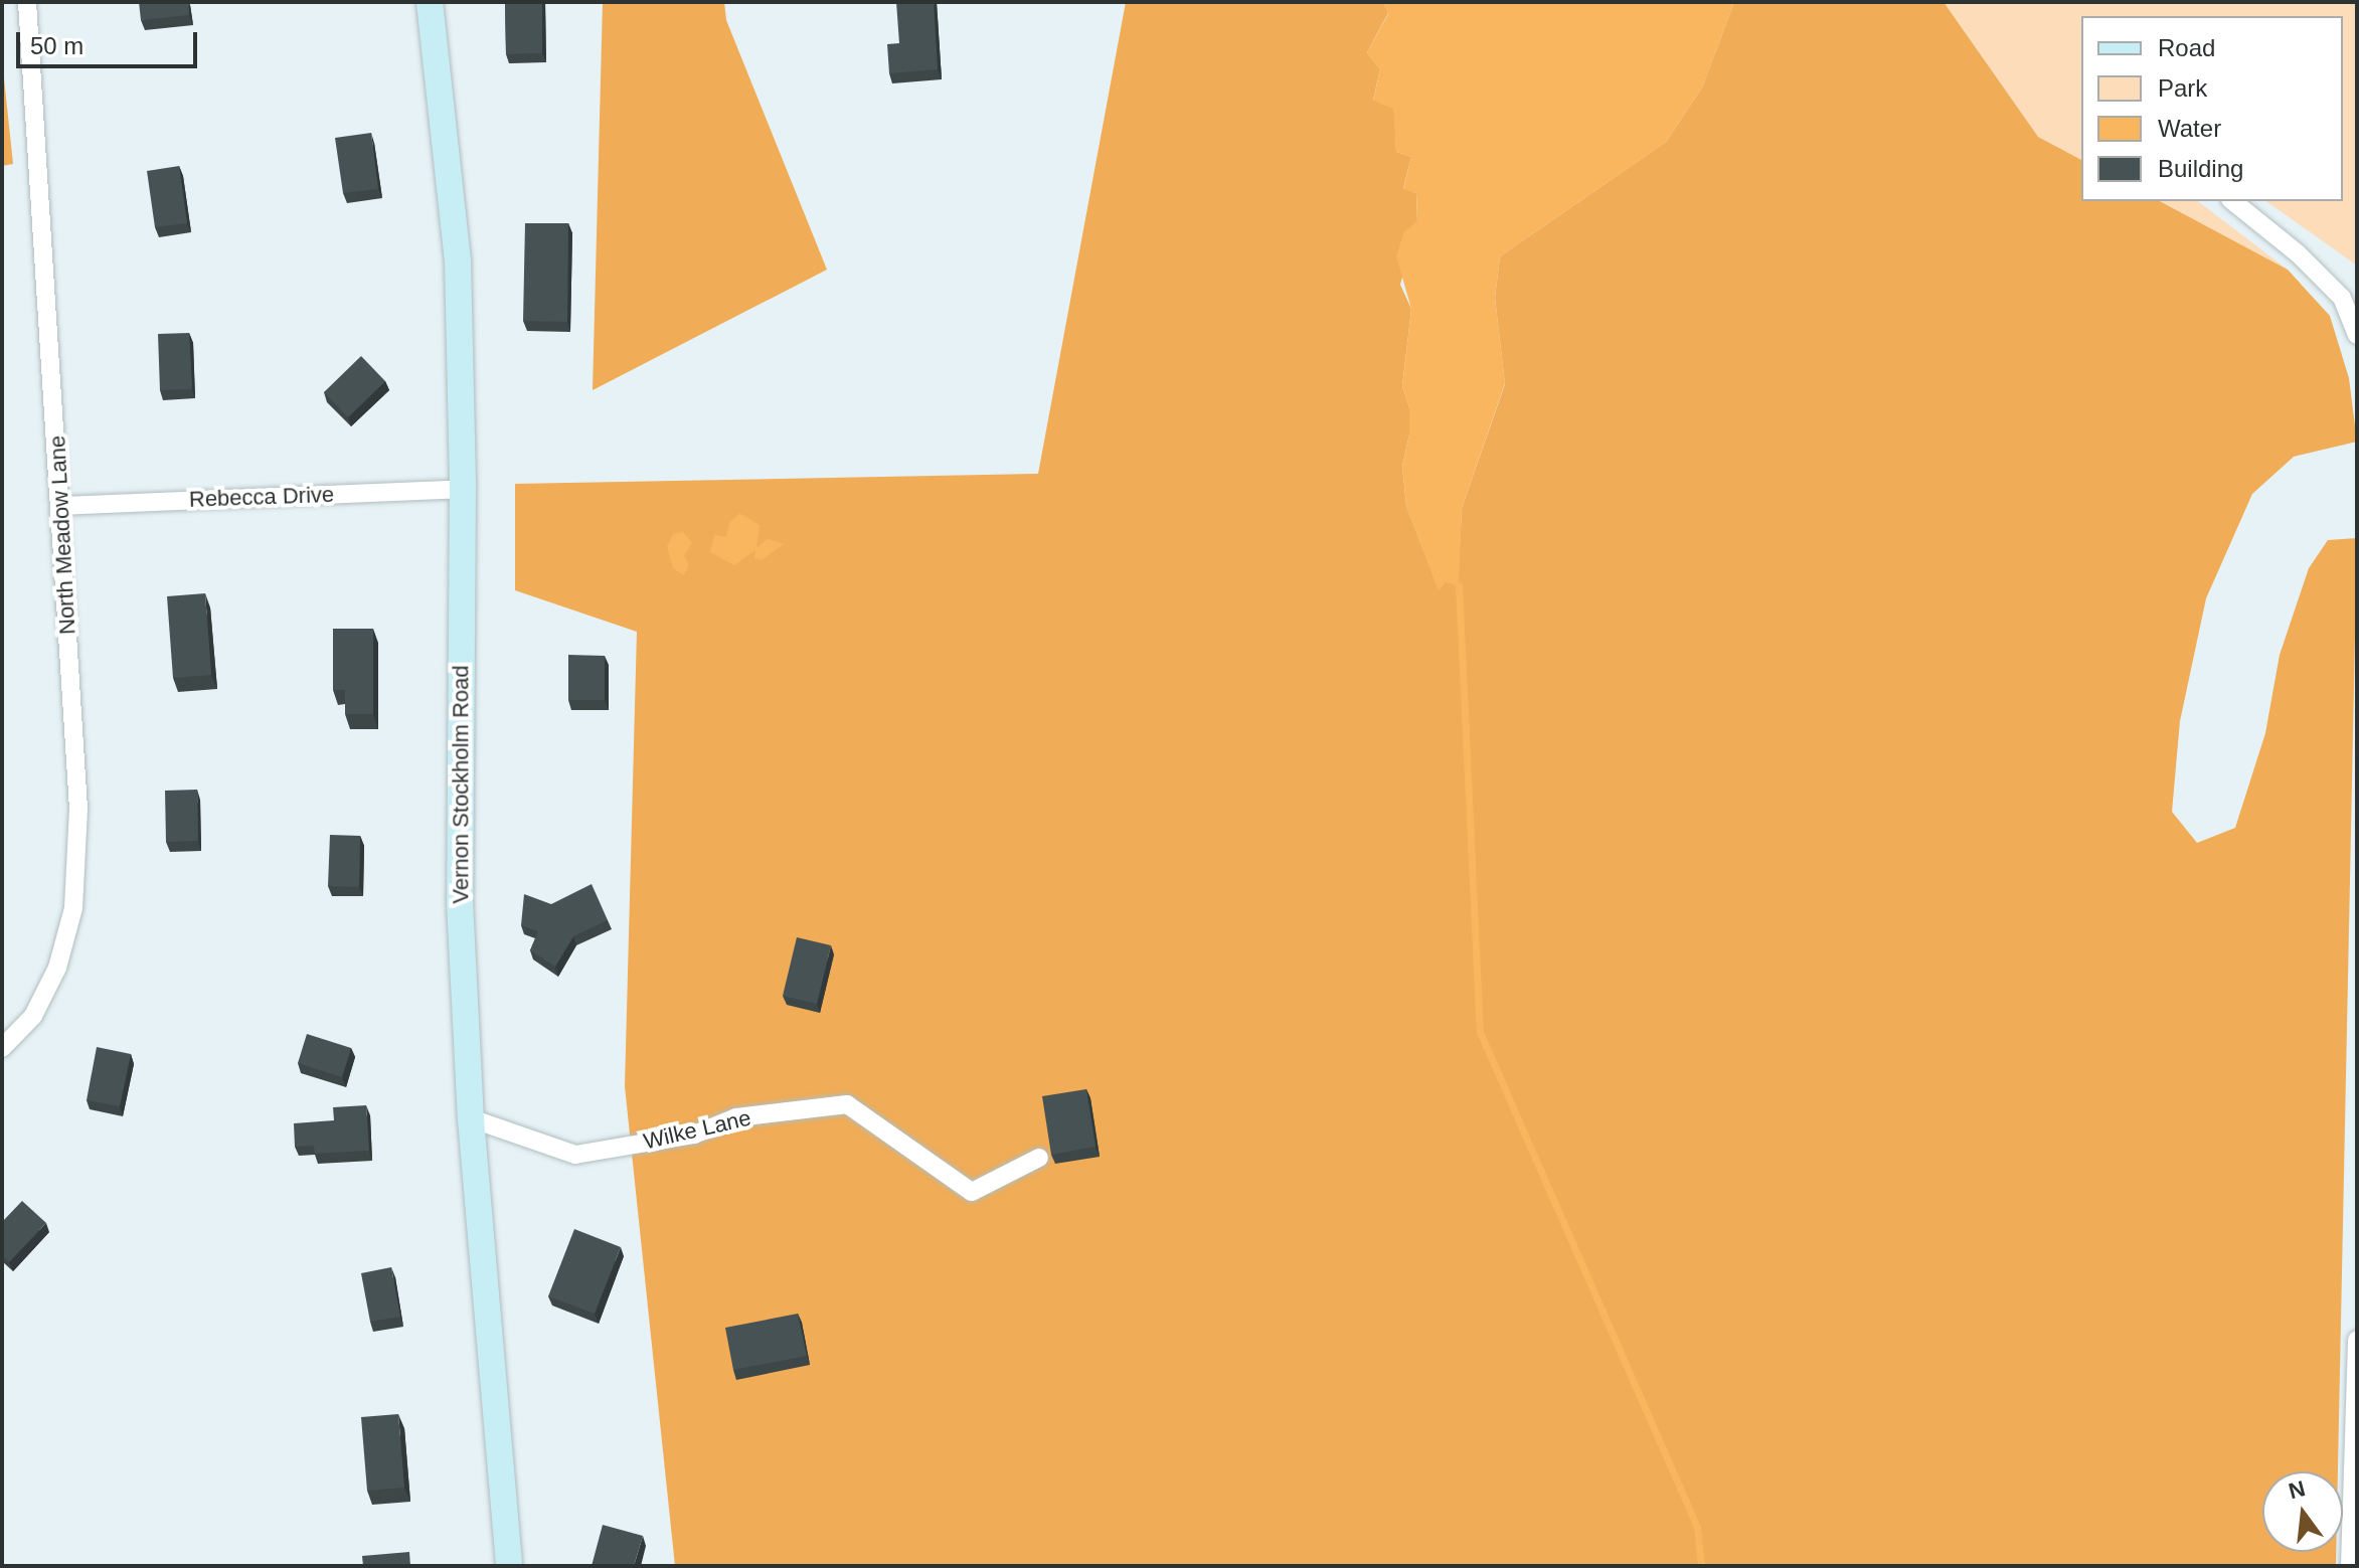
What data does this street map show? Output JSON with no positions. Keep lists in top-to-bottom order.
{
  "streets": {
    "main road": ["Vernon Stockholm Road"],
    "street": ["Rebecca Drive", "North Meadow Lane", "Wilke Lane"]
  },
  "crossings": [
    ["Rebecca Drive", "North Meadow Lane"],
    ["Rebecca Drive", "Vernon Stockholm Road"],
    ["Vernon Stockholm Road", "Wilke Lane"]
  ],
  "legend": [
    "Road",
    "Park",
    "Water",
    "Building"
  ],
  "scale_bar": "50 m",
  "north": "top"
}
